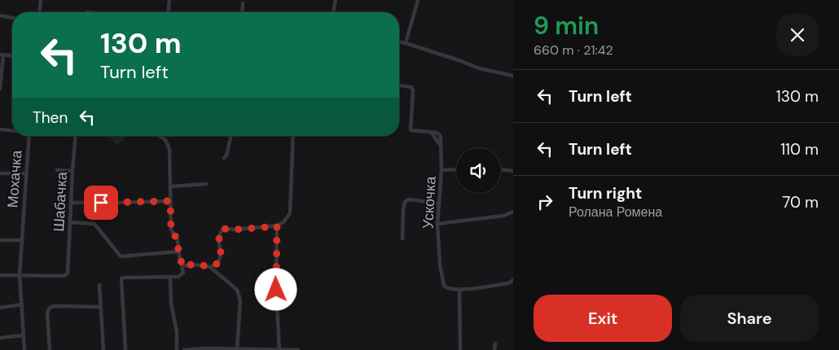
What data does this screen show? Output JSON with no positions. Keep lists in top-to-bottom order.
{
  "streets": {
    "street": ["Мохачка", "Шабачка", "Ускочка"]
  },
  "crossings": [
    ["Мохачка", "Шабачка"]
  ],
  "page": {
    "heading": ["9 min", "660 m · 21:42"],
    "turn": ["130 m", "Turn left"],
    "list": [
      {
        "name": "Turn left",
        "value": "130 m"
      },
      {
        "name": "Turn left",
        "value": "110 m"
      },
      {
        "name": "Turn right",
        "note": "Ролана Ромена",
        "value": "70 m"
      }
    ],
    "then": "Then",
    "buttons": ["Exit", "Share"]
  }
}
